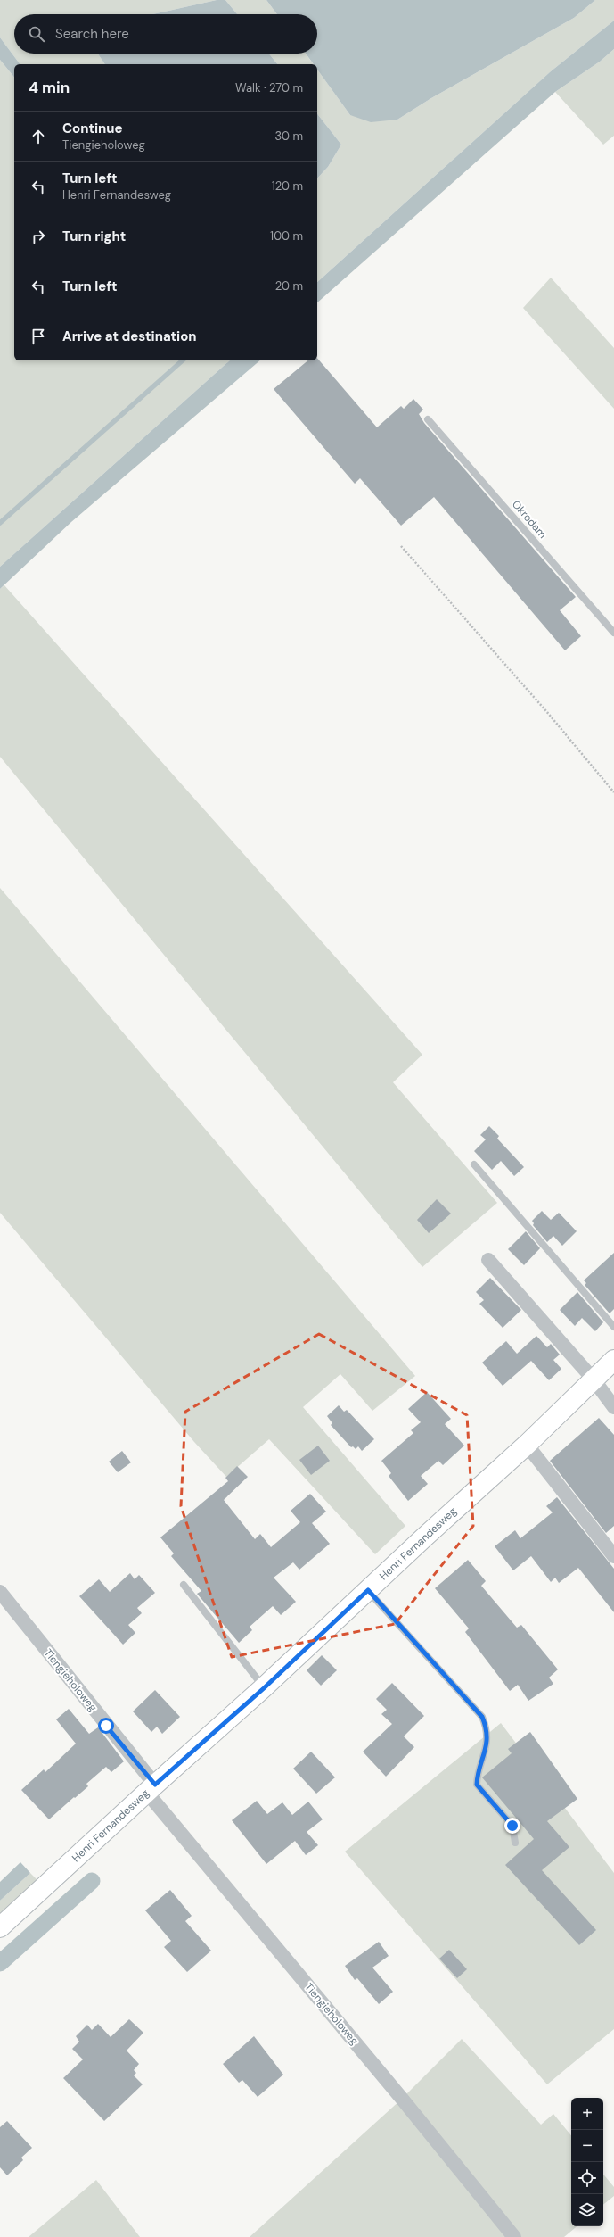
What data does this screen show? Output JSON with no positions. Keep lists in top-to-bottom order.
{
  "streets": {
    "street": ["Henri Fernandesweg", "Tiengieholoweg"],
    "lane": ["Okrodam"]
  },
  "crossings": [
    ["Henri Fernandesweg", "Tiengieholoweg"]
  ],
  "page": {
    "search": "Search here",
    "heading": ["4 min", "Walk · 270 m"],
    "list": [
      ["Continue", "Tiengieholoweg", "30 m"],
      ["Turn left", "Henri Fernandesweg", "120 m"],
      ["Turn right", "100 m"],
      ["Turn left", "20 m"],
      "Arrive at destination"
    ],
    "map_buttons": ["+", "−"]
  }
}
